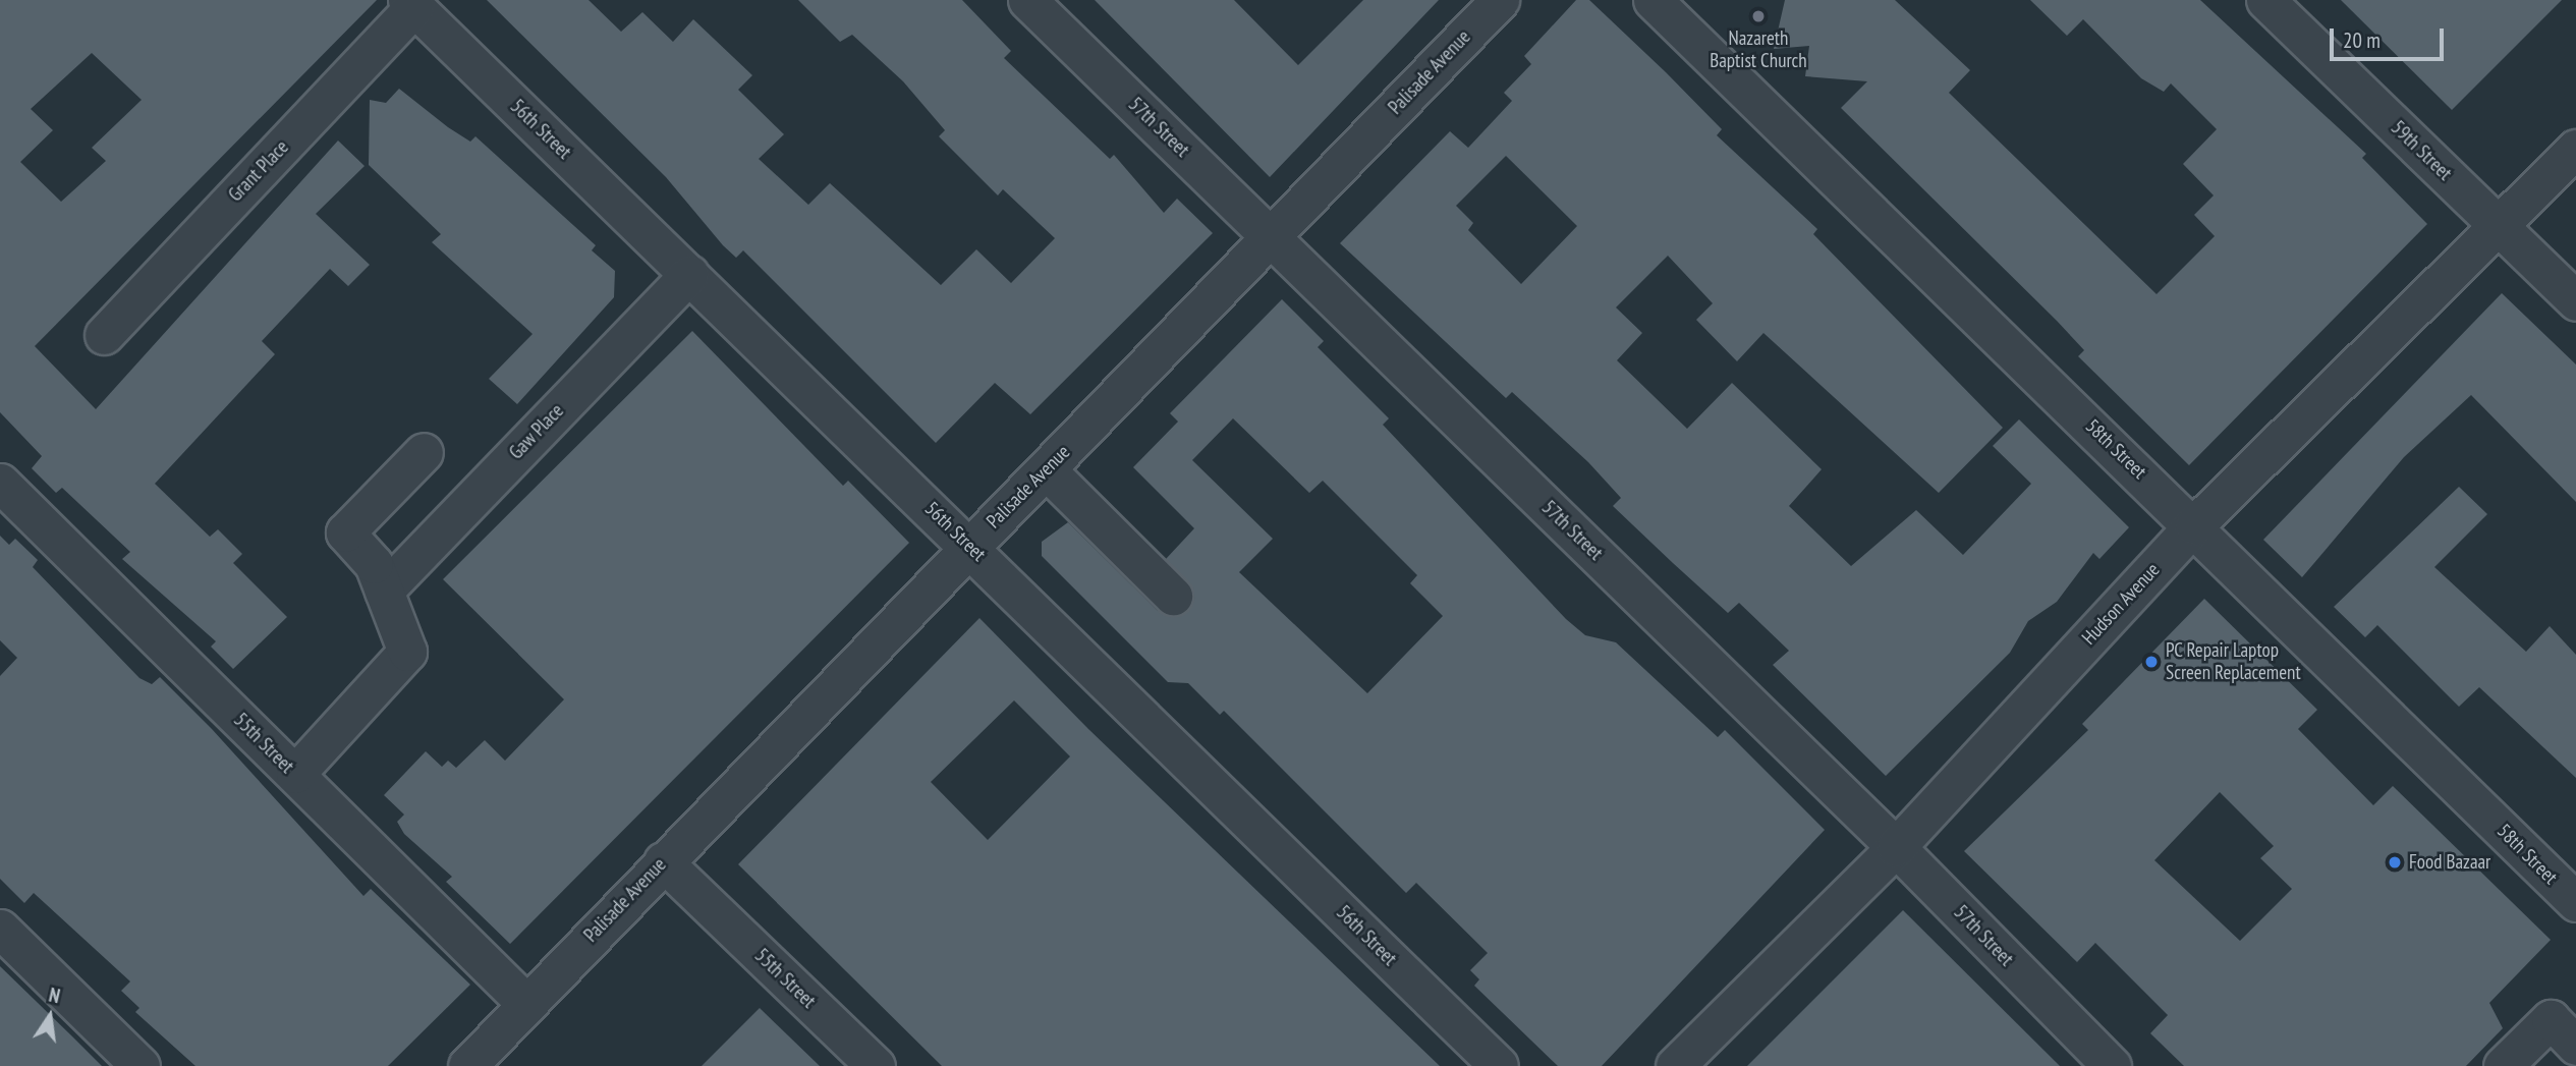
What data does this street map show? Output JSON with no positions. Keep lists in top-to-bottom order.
{
  "streets": {
    "street": [
      "Palisade Avenue",
      "57th Street",
      "56th Street",
      "59th Street",
      "Grant Place",
      "Gaw Place",
      "58th Street",
      "Hudson Avenue",
      "55th Street"
    ]
  },
  "crossings": [
    ["Palisade Avenue", "57th Street"],
    ["Palisade Avenue", "56th Street"],
    ["Palisade Avenue", "55th Street"],
    ["57th Street", "Hudson Avenue"],
    ["56th Street", "Grant Place"],
    ["56th Street", "Gaw Place"],
    ["59th Street", "Hudson Avenue"],
    ["58th Street", "Hudson Avenue"]
  ],
  "places": ["Nazareth Baptist Church", "PC Repair Laptop Screen Replacement", "Food Bazaar"],
  "scale_bar": "20 m",
  "north": "top"
}
